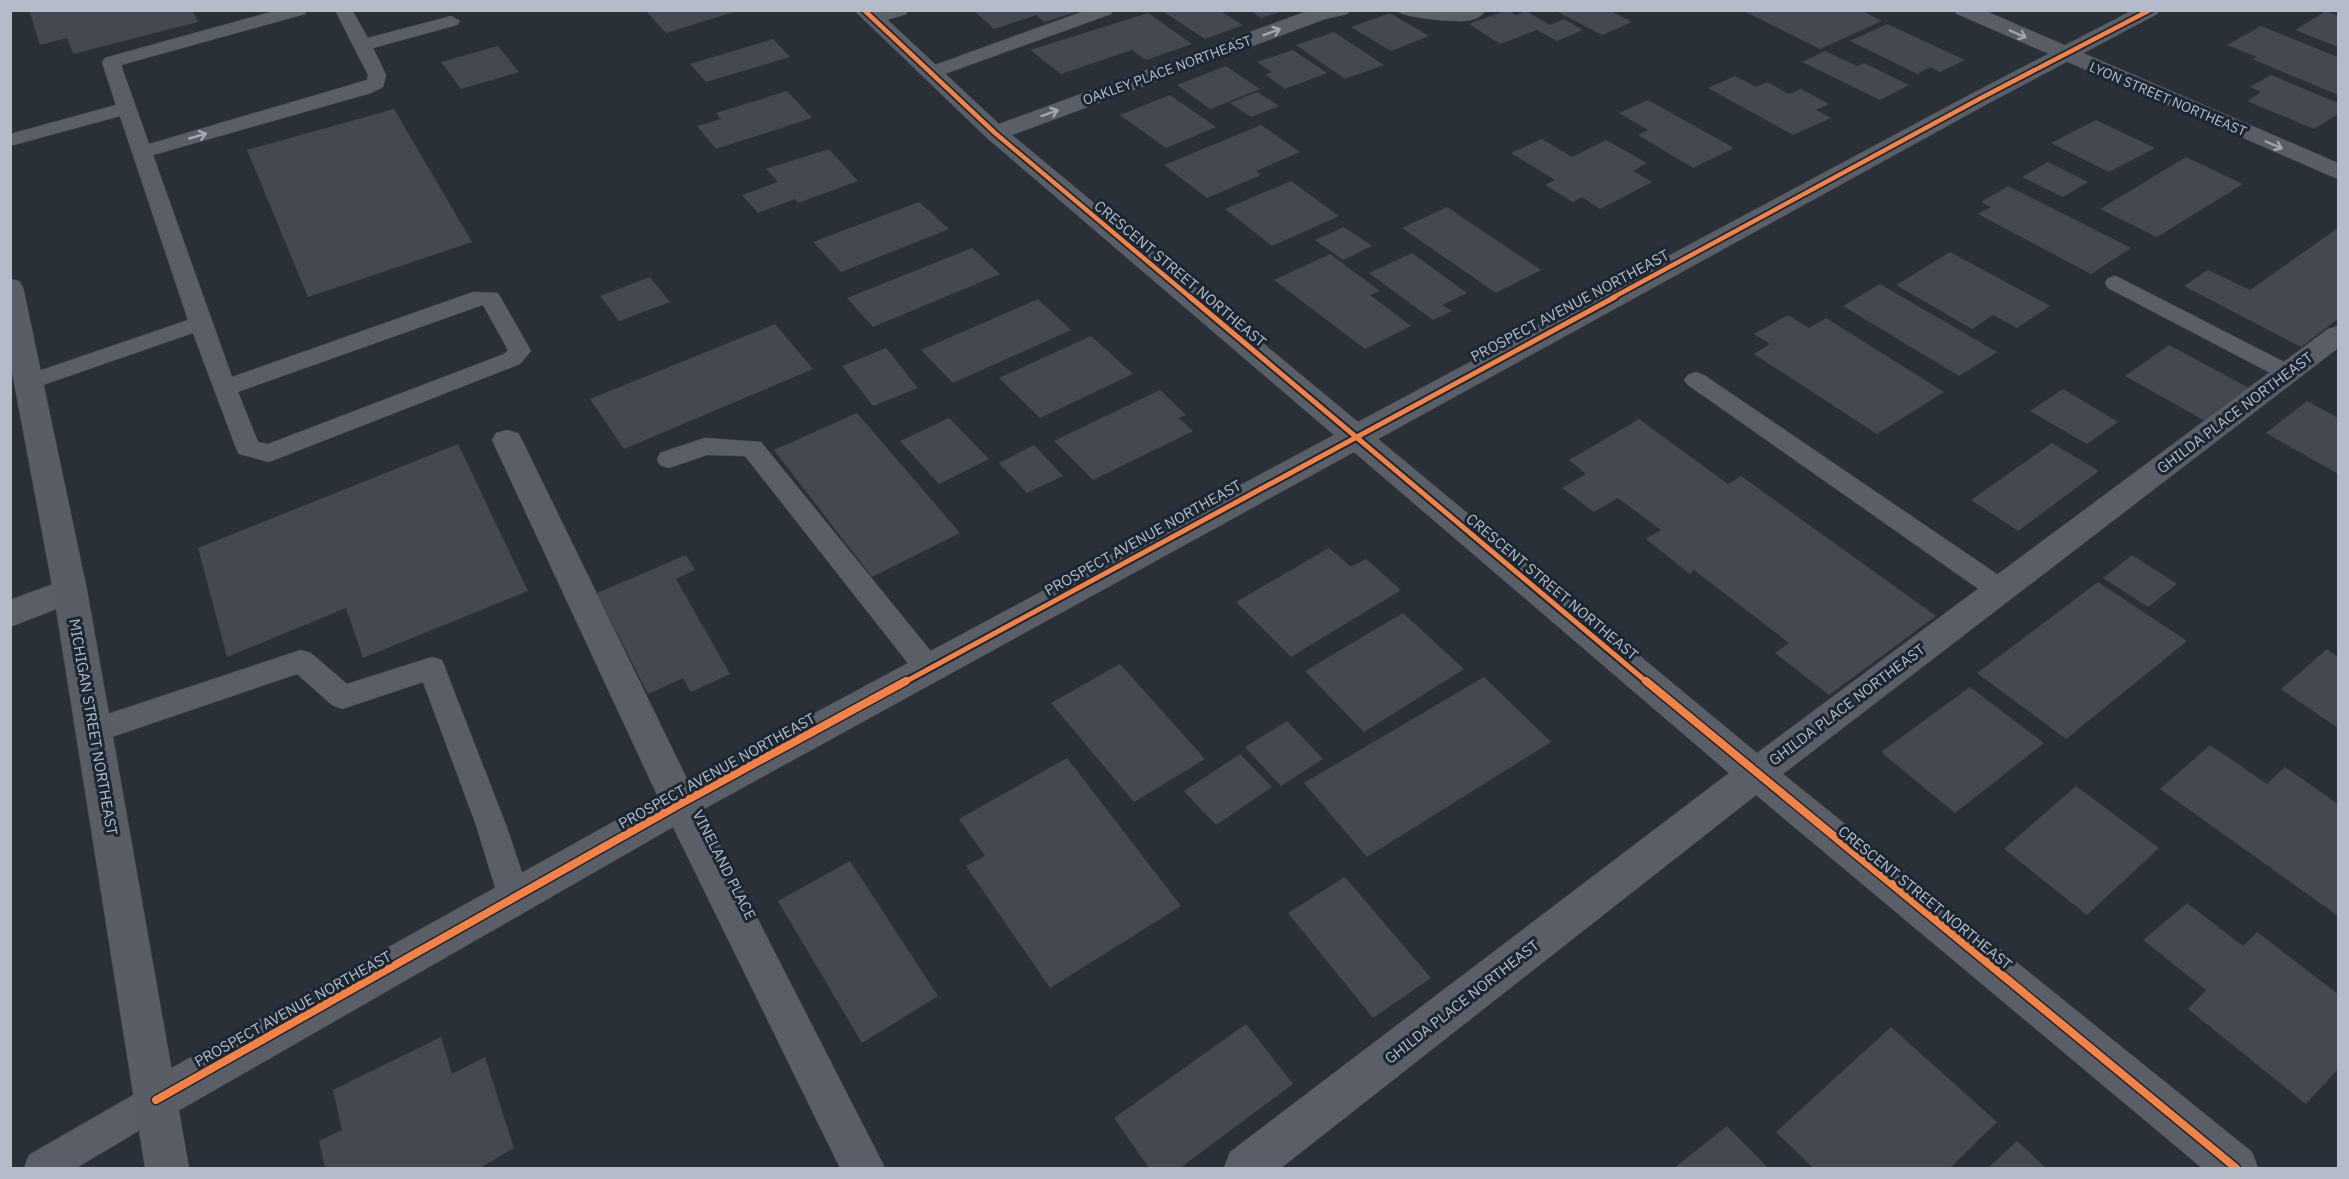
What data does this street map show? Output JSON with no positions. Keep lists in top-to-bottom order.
{
  "streets": {
    "main road": ["LYON STREET NORTHEAST", "MICHIGAN STREET NORTHEAST"],
    "street": [
      "OAKLEY PLACE NORTHEAST",
      "CRESCENT STREET NORTHEAST",
      "PROSPECT AVENUE NORTHEAST",
      "GHILDA PLACE NORTHEAST",
      "VINELAND PLACE"
    ]
  },
  "crossings": [
    ["OAKLEY PLACE NORTHEAST", "CRESCENT STREET NORTHEAST"],
    ["LYON STREET NORTHEAST", "PROSPECT AVENUE NORTHEAST"],
    ["CRESCENT STREET NORTHEAST", "PROSPECT AVENUE NORTHEAST"],
    ["CRESCENT STREET NORTHEAST", "GHILDA PLACE NORTHEAST"],
    ["PROSPECT AVENUE NORTHEAST", "MICHIGAN STREET NORTHEAST"],
    ["PROSPECT AVENUE NORTHEAST", "VINELAND PLACE"]
  ],
  "one_way": ["OAKLEY PLACE NORTHEAST", "LYON STREET NORTHEAST"]
}
